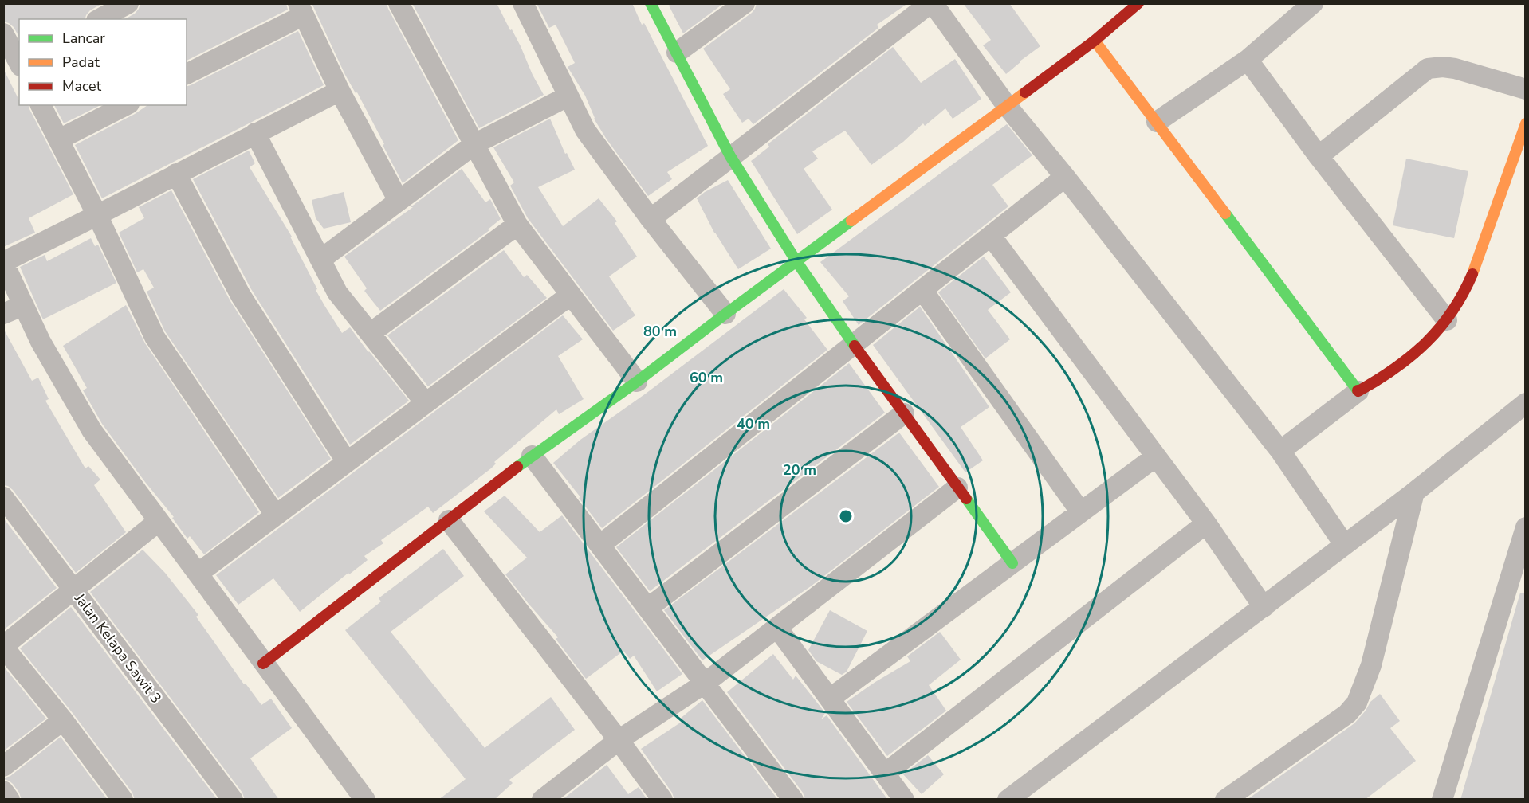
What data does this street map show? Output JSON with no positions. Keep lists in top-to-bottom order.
{
  "streets": {
    "street": ["Jalan Kelapa Sawit 3"]
  },
  "legend": ["Lancar", "Padat", "Macet"],
  "rings": [
    "80 m",
    "60 m",
    "40 m",
    "20 m"
  ]
}
